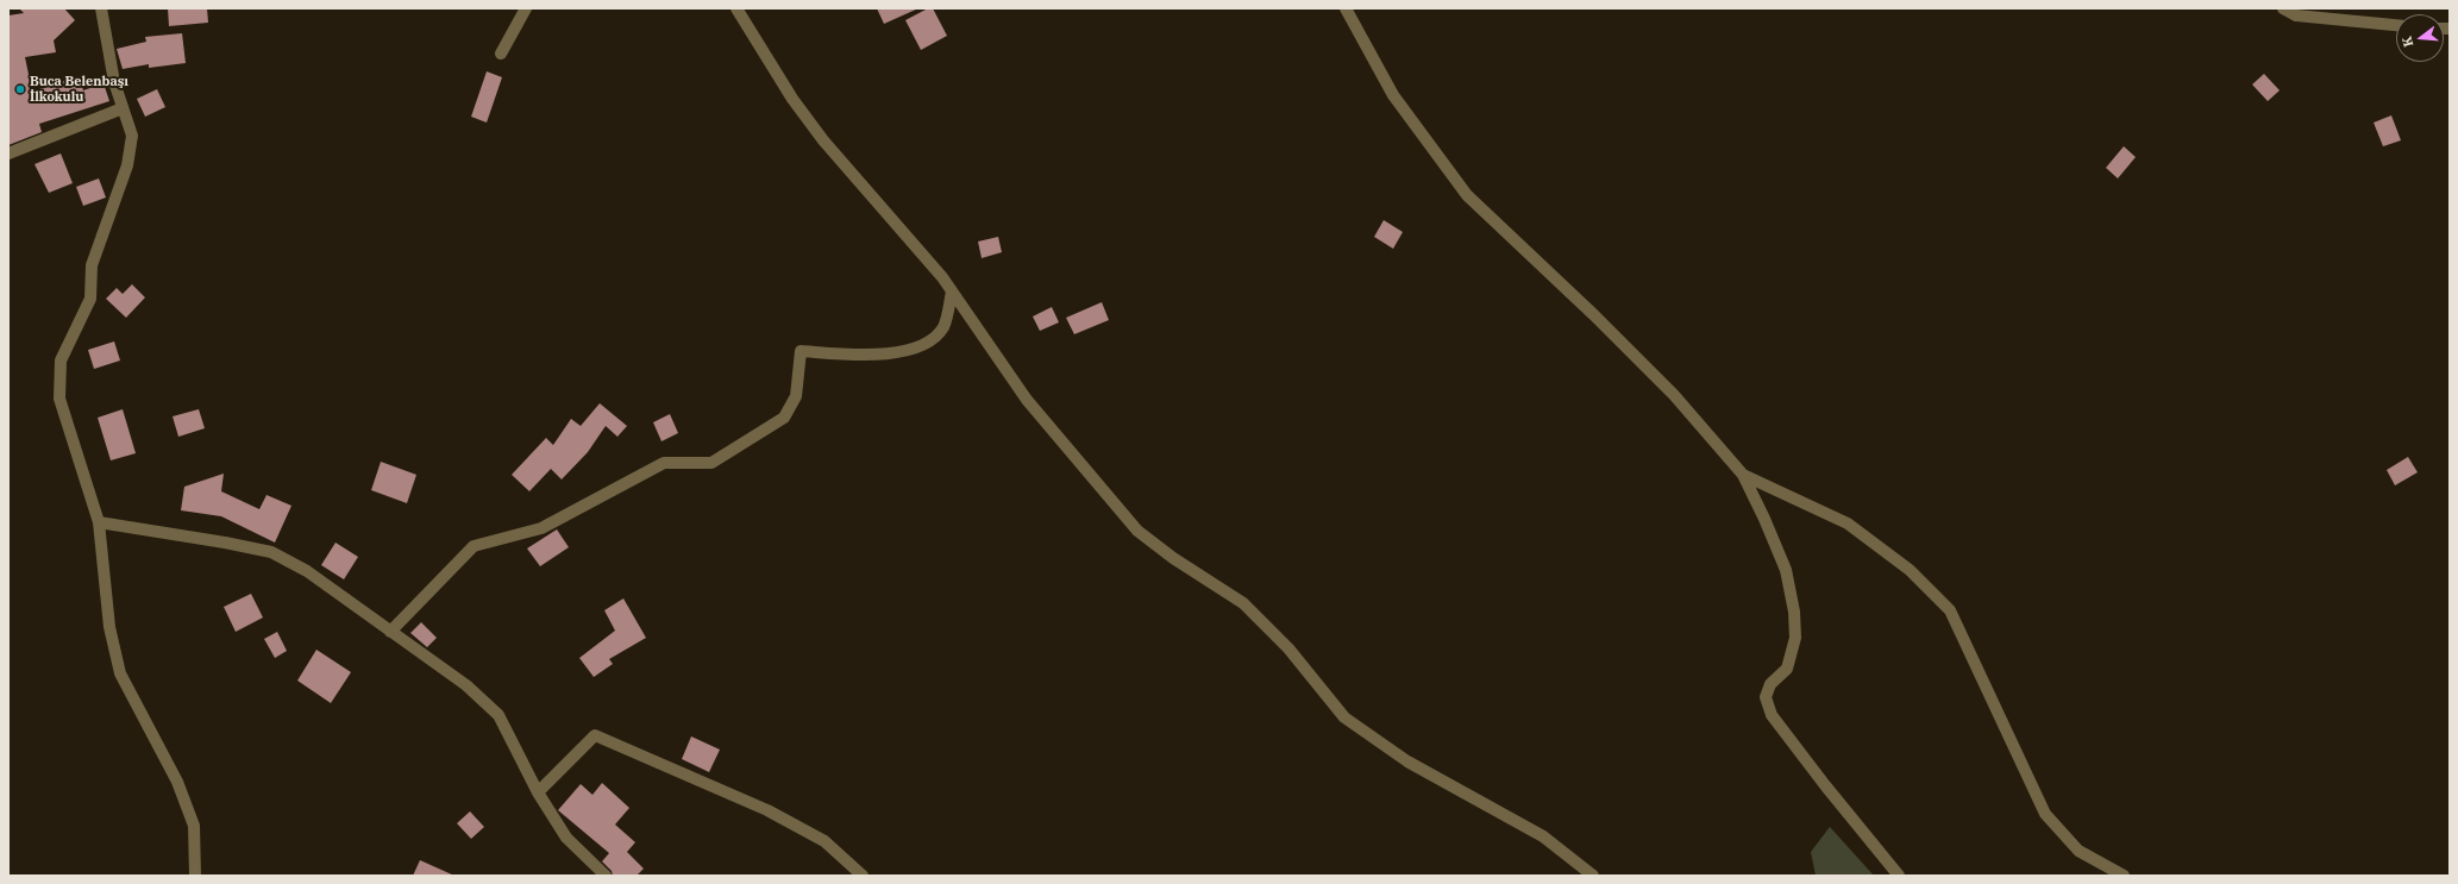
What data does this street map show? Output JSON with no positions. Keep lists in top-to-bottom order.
{
  "places": ["Buca Belenbaşı İlkokulu"],
  "north": "left"
}
